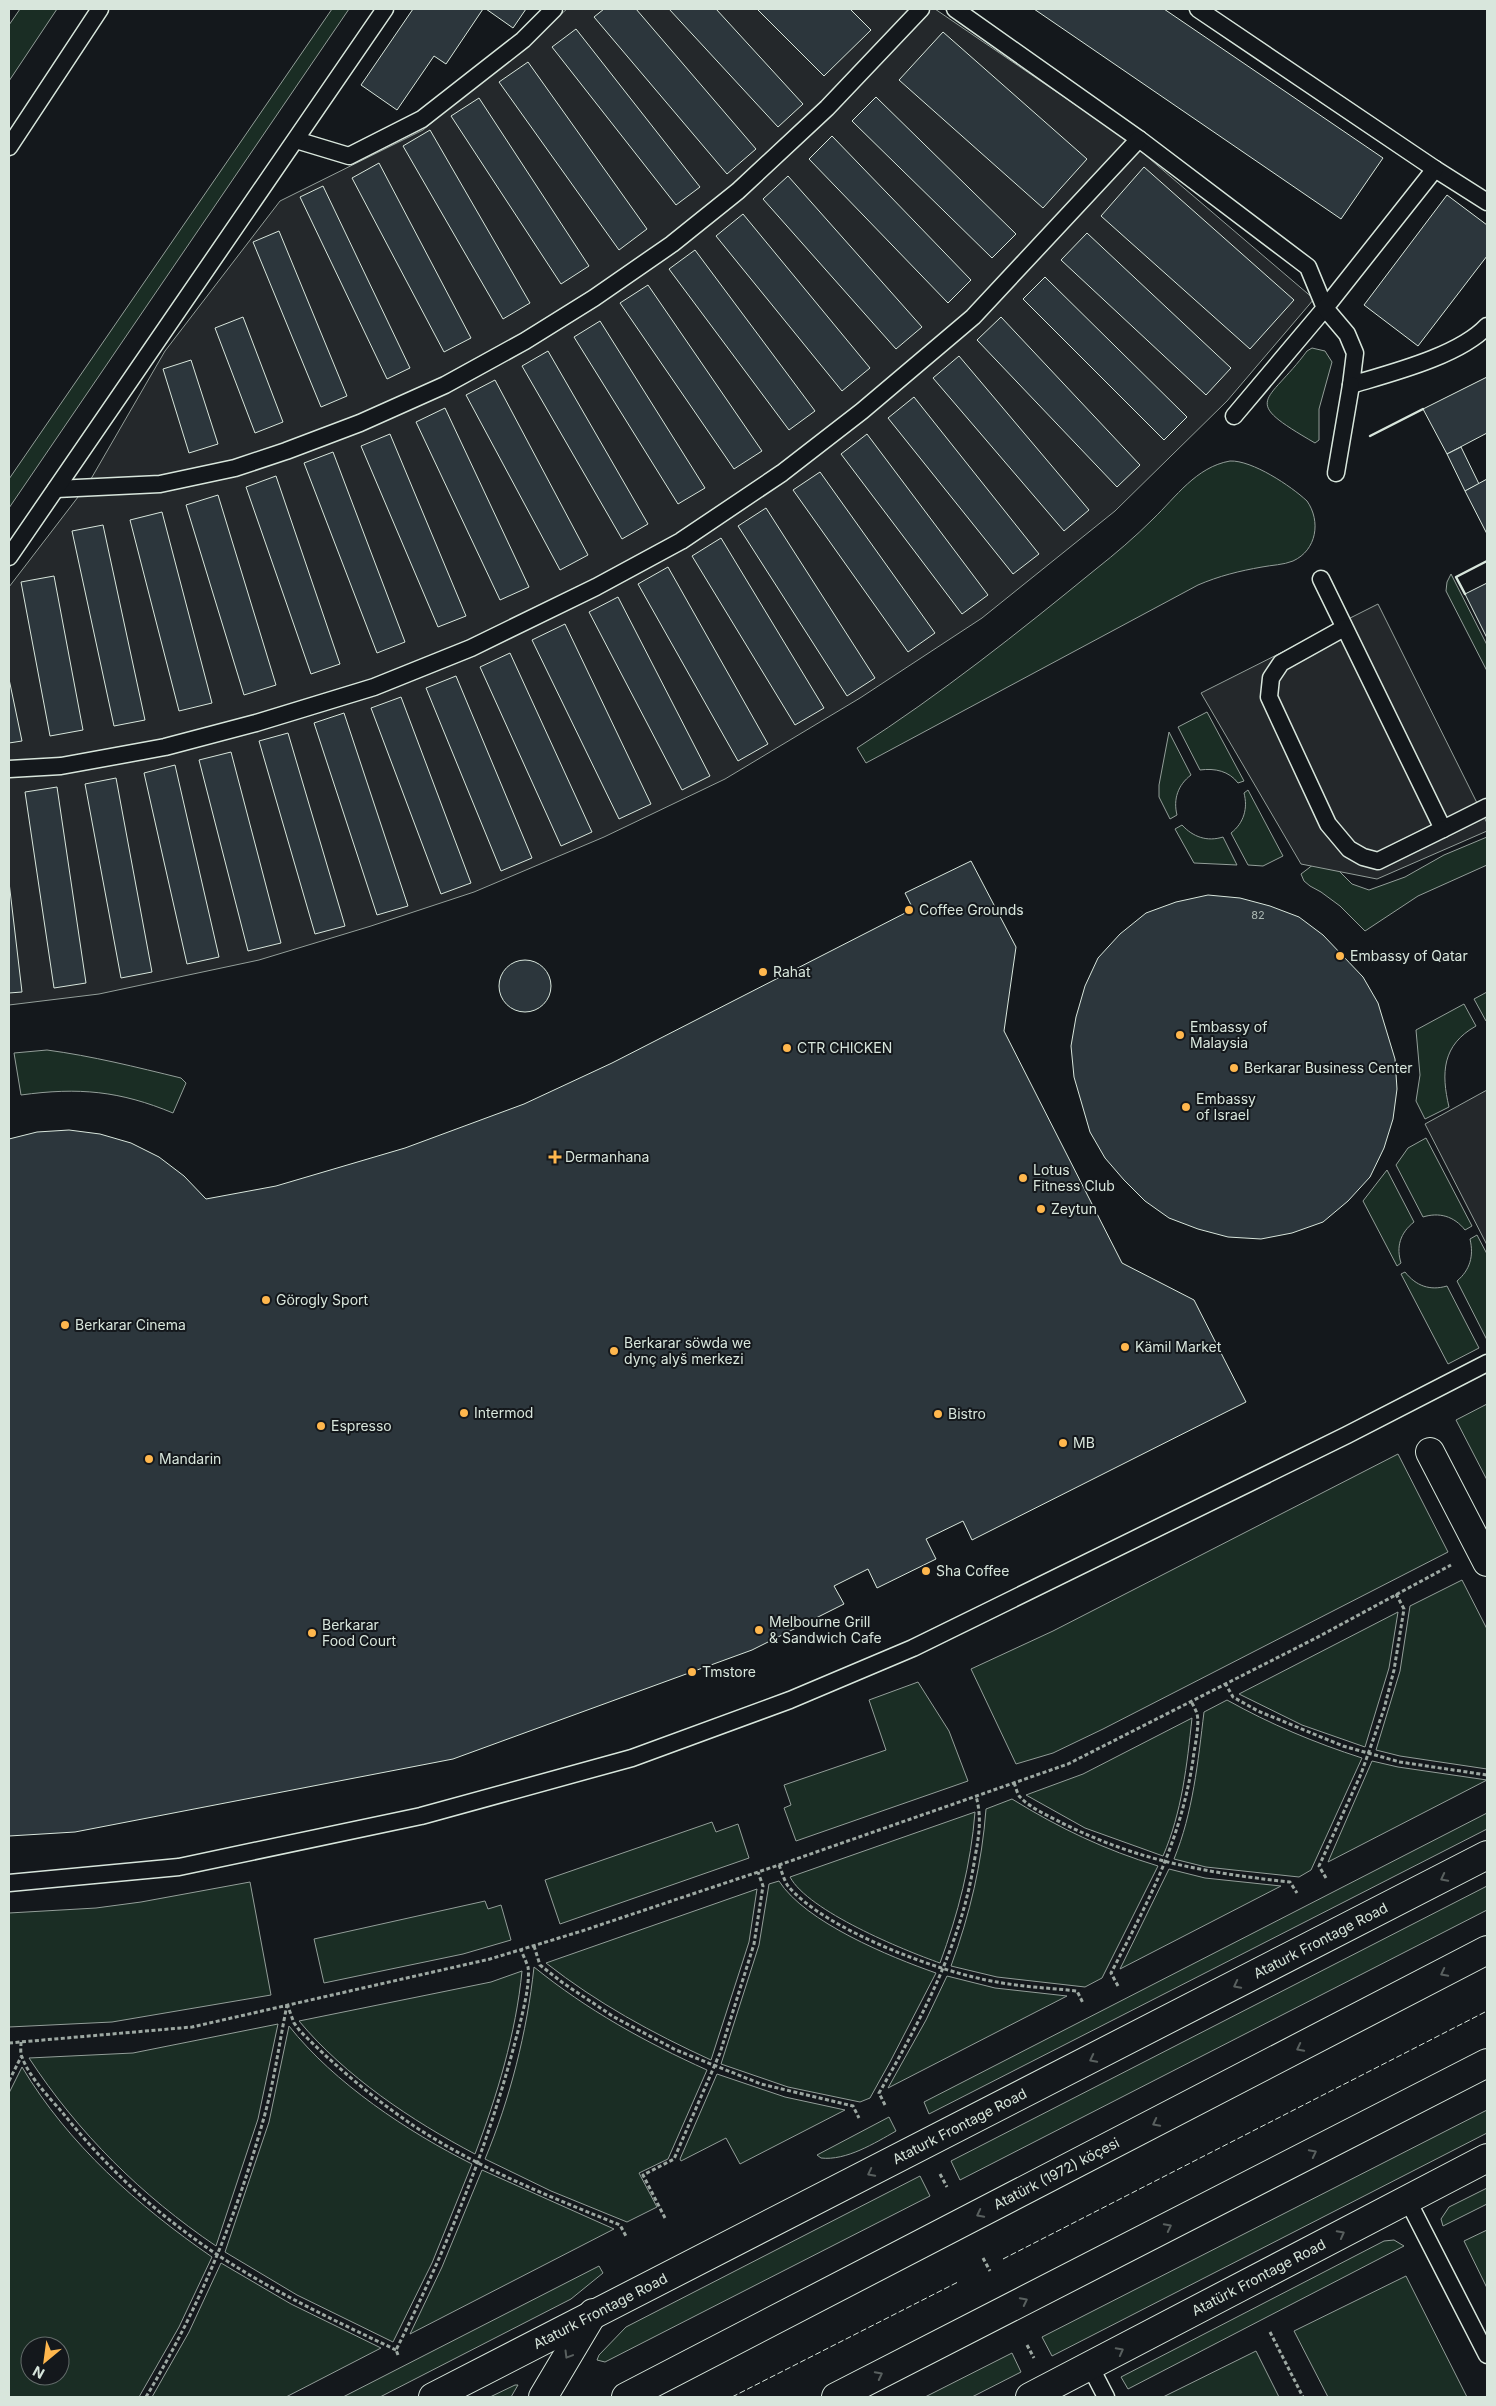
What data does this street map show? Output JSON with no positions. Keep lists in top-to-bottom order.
{
  "streets": {
    "street": ["Ataturk Frontage Road", "Atatürk (1972) köçesi", "Atatürk Frontage Road"]
  },
  "places": {
    "other": [
      "Coffee Grounds",
      "Embassy of Qatar",
      "Rahat",
      "Embassy of Malaysia",
      "CTR CHICKEN",
      "Berkarar Business Center",
      "Embassy of Israel",
      "Lotus Fitness Club",
      "Zeytun",
      "Görogly Sport",
      "Berkarar Cinema",
      "Kämil Market",
      "Berkarar söwda we dynç alyš merkezi",
      "Intermod",
      "Bistro",
      "Espresso",
      "MB",
      "Mandarin",
      "Sha Coffee",
      "Melbourne Grill & Sandwich Cafe",
      "Berkarar Food Court",
      "Tmstore"
    ],
    "health": ["Dermanhana"]
  },
  "house_numbers": ["82"],
  "north": "bottom left"
}
